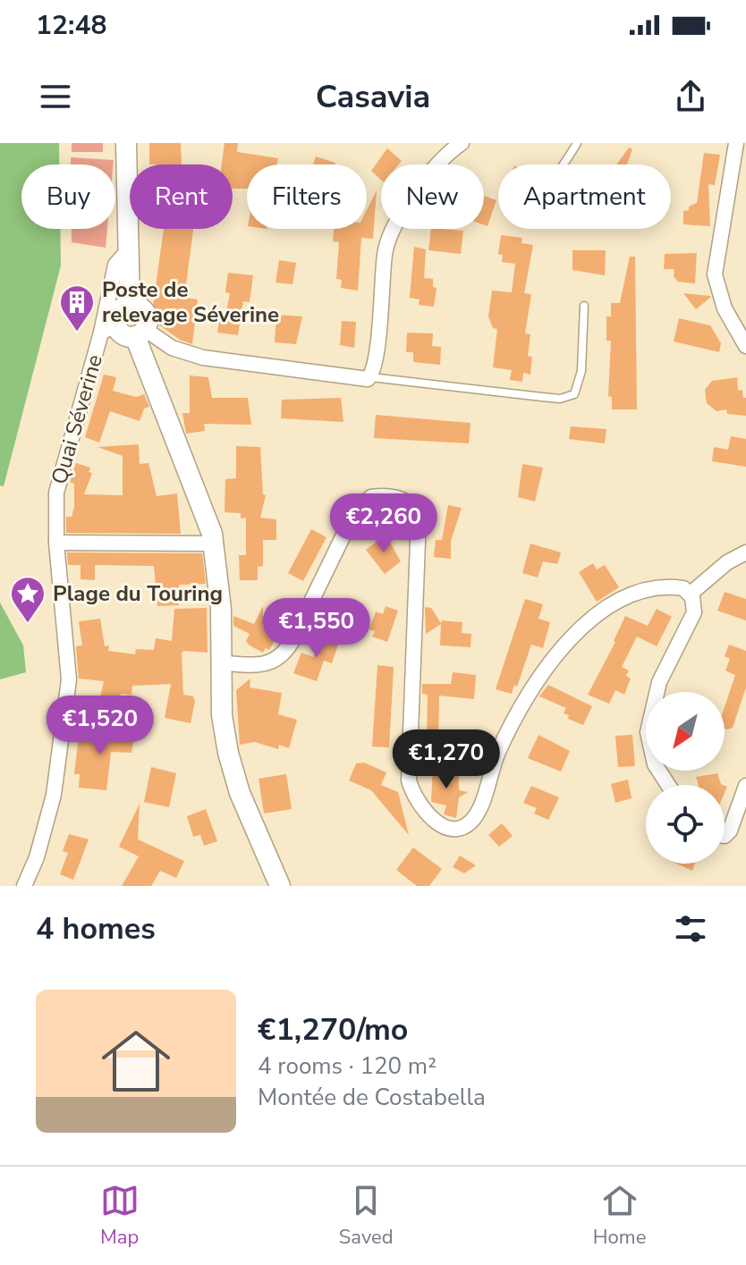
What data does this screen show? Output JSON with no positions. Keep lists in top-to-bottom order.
{
  "streets": {
    "street": ["Quai Séverine"]
  },
  "places": {
    "building": ["Poste de relevage Séverine"],
    "place": ["Plage du Touring"]
  },
  "north": "bottom left",
  "page": {
    "status": "12:48",
    "header": "Casavia",
    "chip": [
      "Buy",
      "Rent",
      "Filters",
      "New",
      "Apartment"
    ],
    "price": [
      "€2,260",
      "€1,550",
      "€1,520",
      "€1,270"
    ],
    "heading": "4 homes",
    "list": [
      {
        "name": "€1,270/mo",
        "note": "4 rooms · 120 m² · Montée de Costabella"
      }
    ],
    "tabs": ["Map", "Saved", "Home"]
  }
}
